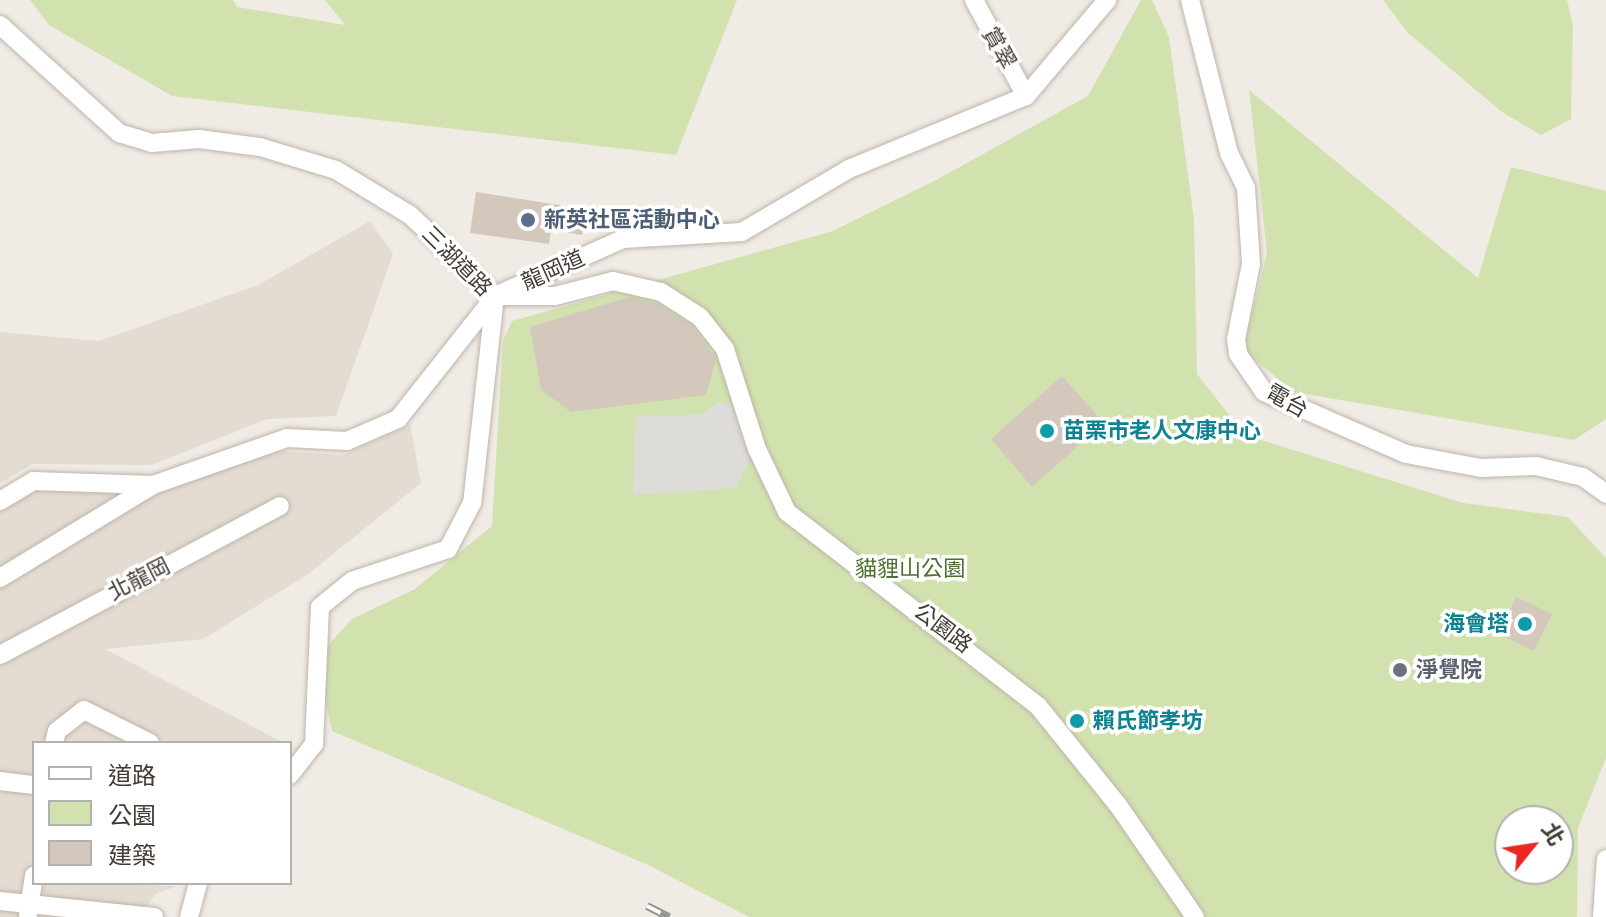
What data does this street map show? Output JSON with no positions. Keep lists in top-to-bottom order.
{
  "streets": {
    "street": [
      "賞翠",
      "三湖道路",
      "龍岡道",
      "電台",
      "北龍岡",
      "公園路"
    ]
  },
  "crossings": [
    ["賞翠", "龍岡道"],
    ["三湖道路", "龍岡道"],
    ["三湖道路", "公園路"],
    ["龍岡道", "公園路"]
  ],
  "parks": ["貓貍山公園"],
  "places": [
    "新英社區活動中心",
    "苗栗市老人文康中心",
    "海會塔",
    "淨覺院",
    "賴氏節孝坊"
  ],
  "legend": ["道路", "公園", "建築"],
  "north": "top right"
}
